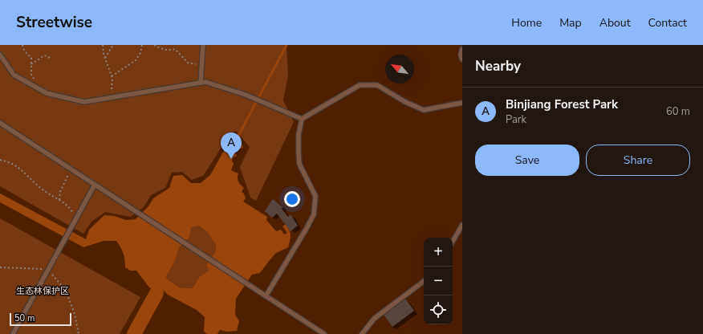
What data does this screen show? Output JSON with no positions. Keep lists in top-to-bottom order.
{
  "parks": ["生态林保护区"],
  "scale_bar": "50 m",
  "north": "top left",
  "page": {
    "header": "Streetwise",
    "nav": [
      "Home",
      "Map",
      "About",
      "Contact"
    ],
    "heading": "Nearby",
    "list": [
      {
        "mark": "A",
        "name": "Binjiang Forest Park",
        "note": "Park",
        "value": "60 m"
      }
    ],
    "pins": "A",
    "buttons": ["Save", "Share"],
    "map_buttons": ["+", "−"],
    "scale": "50 m"
  }
}
